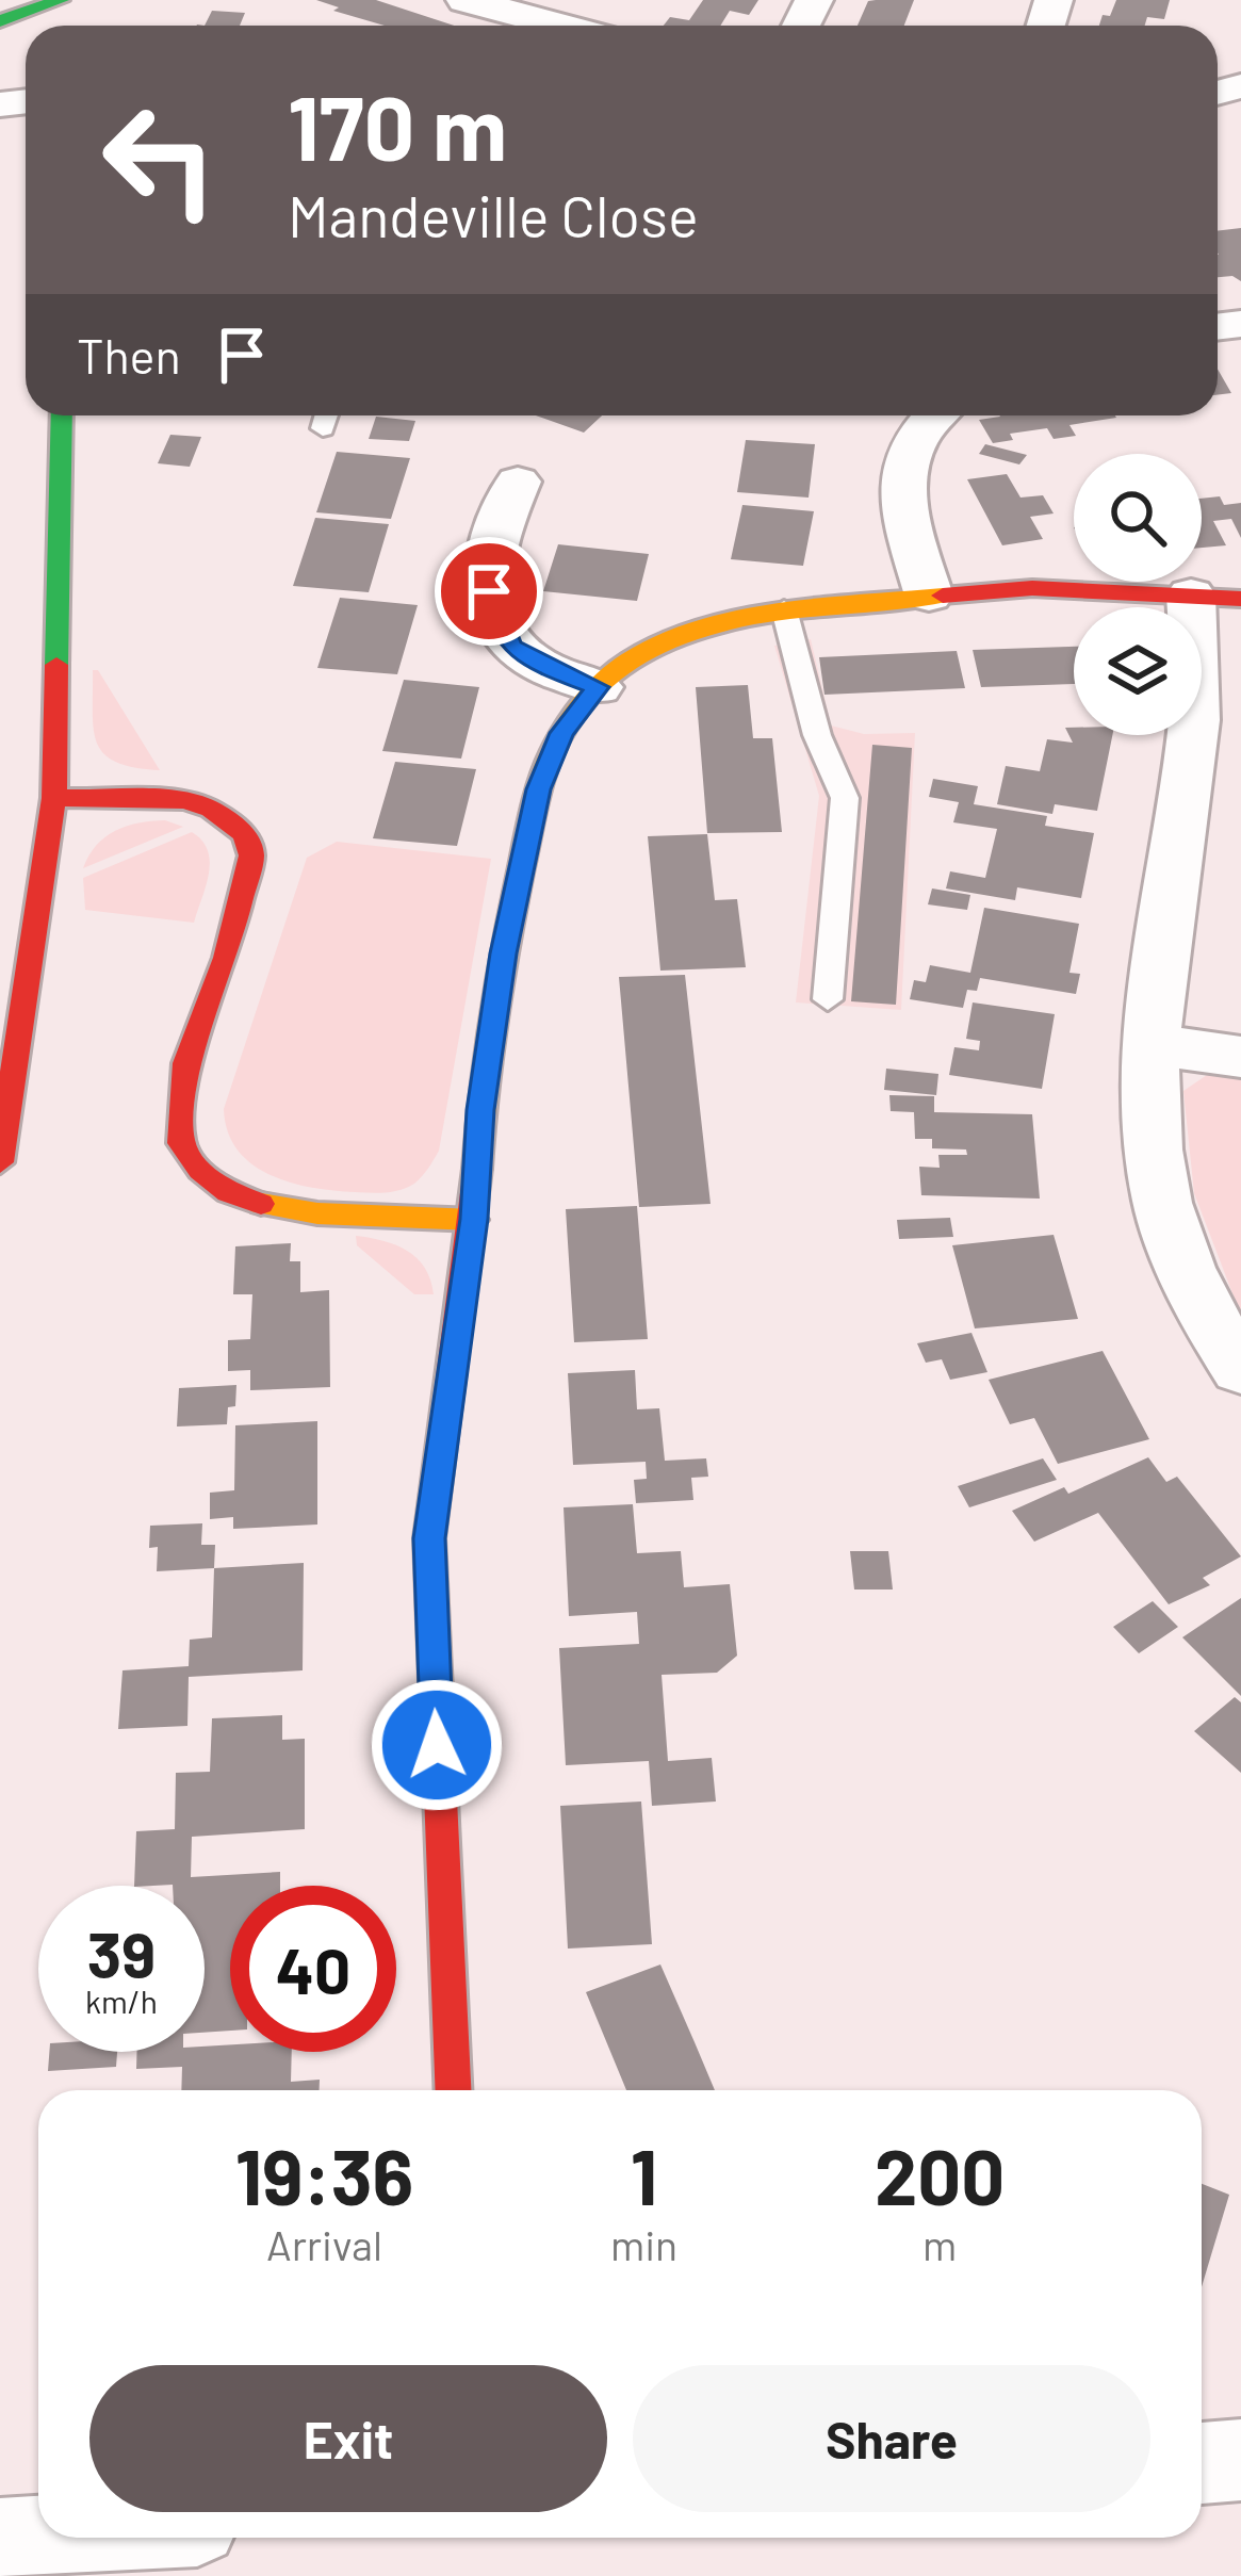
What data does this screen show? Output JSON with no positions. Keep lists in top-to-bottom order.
{
  "page": {
    "turn": ["170 m", "Mandeville Close"],
    "then": "Then",
    "speed": "39 km/h",
    "limit": "40",
    "eta": [
      "19:36",
      "Arrival",
      "1",
      "min",
      "200",
      "m"
    ],
    "buttons": ["Exit", "Share"]
  }
}
